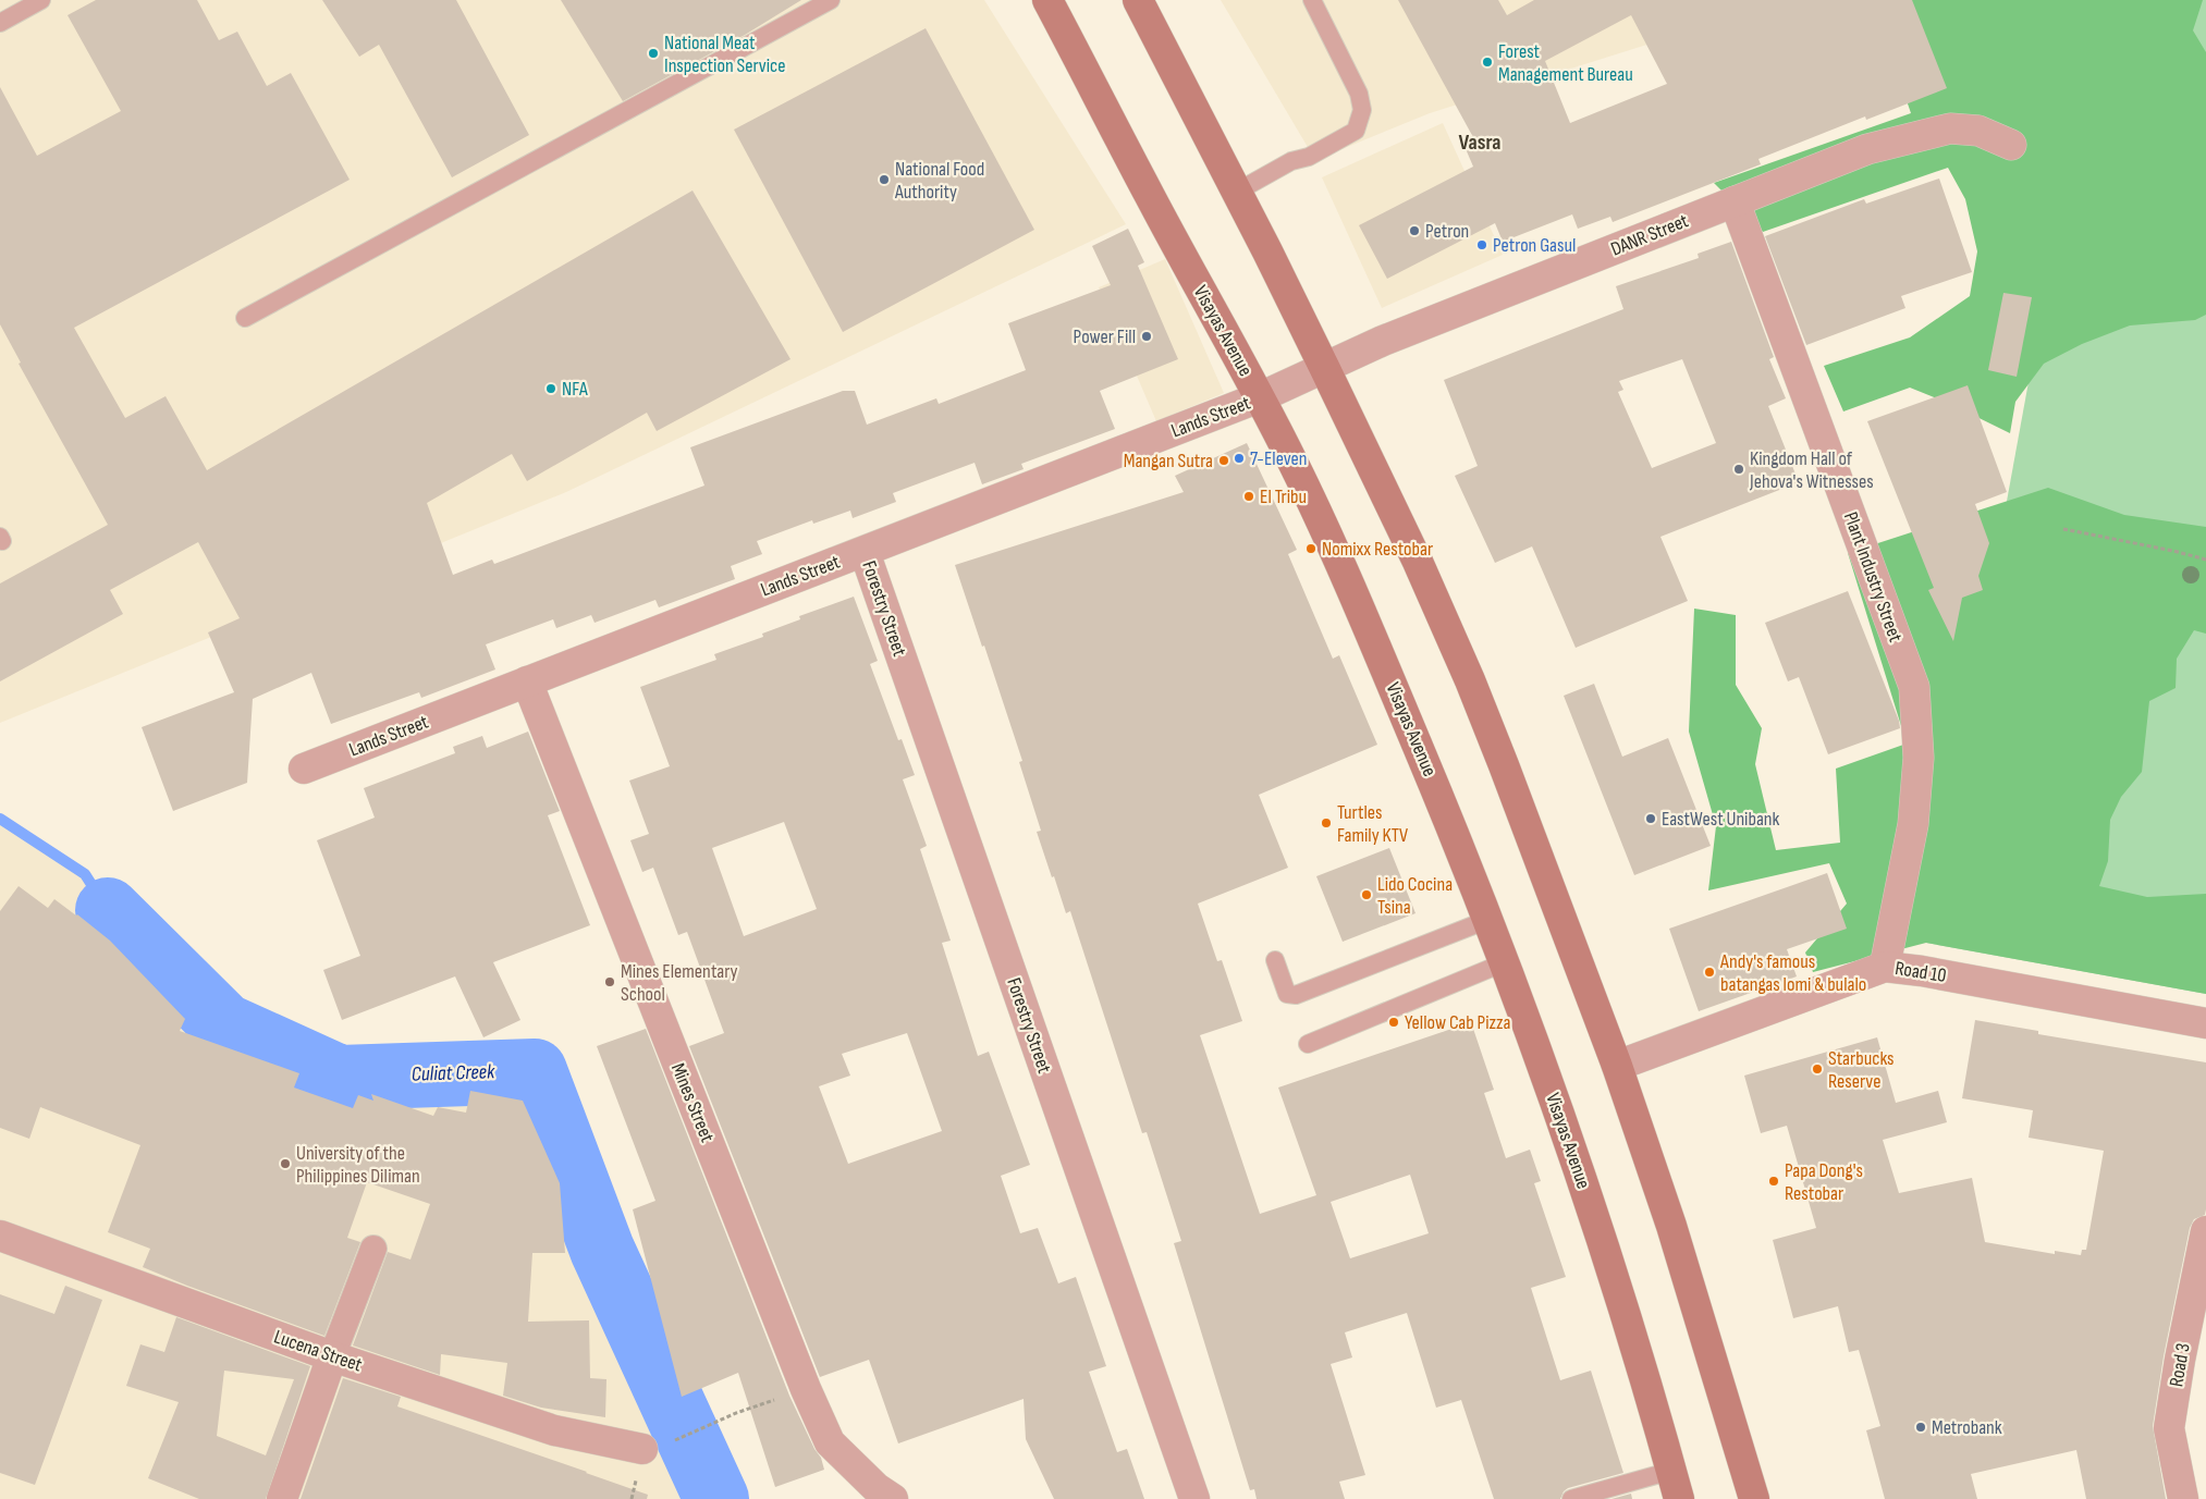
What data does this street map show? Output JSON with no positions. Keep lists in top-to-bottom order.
{
  "streets": {
    "main road": ["Visayas Avenue"],
    "street": [
      "DANR Street",
      "Lands Street",
      "Plant Industry Street",
      "Forestry Street",
      "Road 10",
      "Mines Street",
      "Lucena Street",
      "Road 3"
    ]
  },
  "crossings": [
    ["DANR Street", "Lands Street"],
    ["DANR Street", "Plant Industry Street"],
    ["Visayas Avenue", "Lands Street"],
    ["Lands Street", "Forestry Street"],
    ["Lands Street", "Mines Street"],
    ["Plant Industry Street", "Road 10"]
  ],
  "districts": ["Vasra"],
  "water": ["Culiat Creek"],
  "places": [
    "National Meat Inspection Service",
    "Forest Management Bureau",
    "National Food Authority",
    "Petron",
    "Petron Gasul",
    "Power Fill",
    "NFA",
    "7-Eleven",
    "Mangan Sutra",
    "Kingdom Hall of Jehova's Witnesses",
    "El Tribu",
    "Nomixx Restobar",
    "EastWest Unibank",
    "Turtles Family KTV",
    "Lido Cocina Tsina",
    "Andy's famous batangas lomi & bulalo",
    "Mines Elementary School",
    "Yellow Cab Pizza",
    "Starbucks Reserve",
    "University of the Philippines Diliman",
    "Papa Dong's Restobar",
    "Metrobank"
  ]
}
